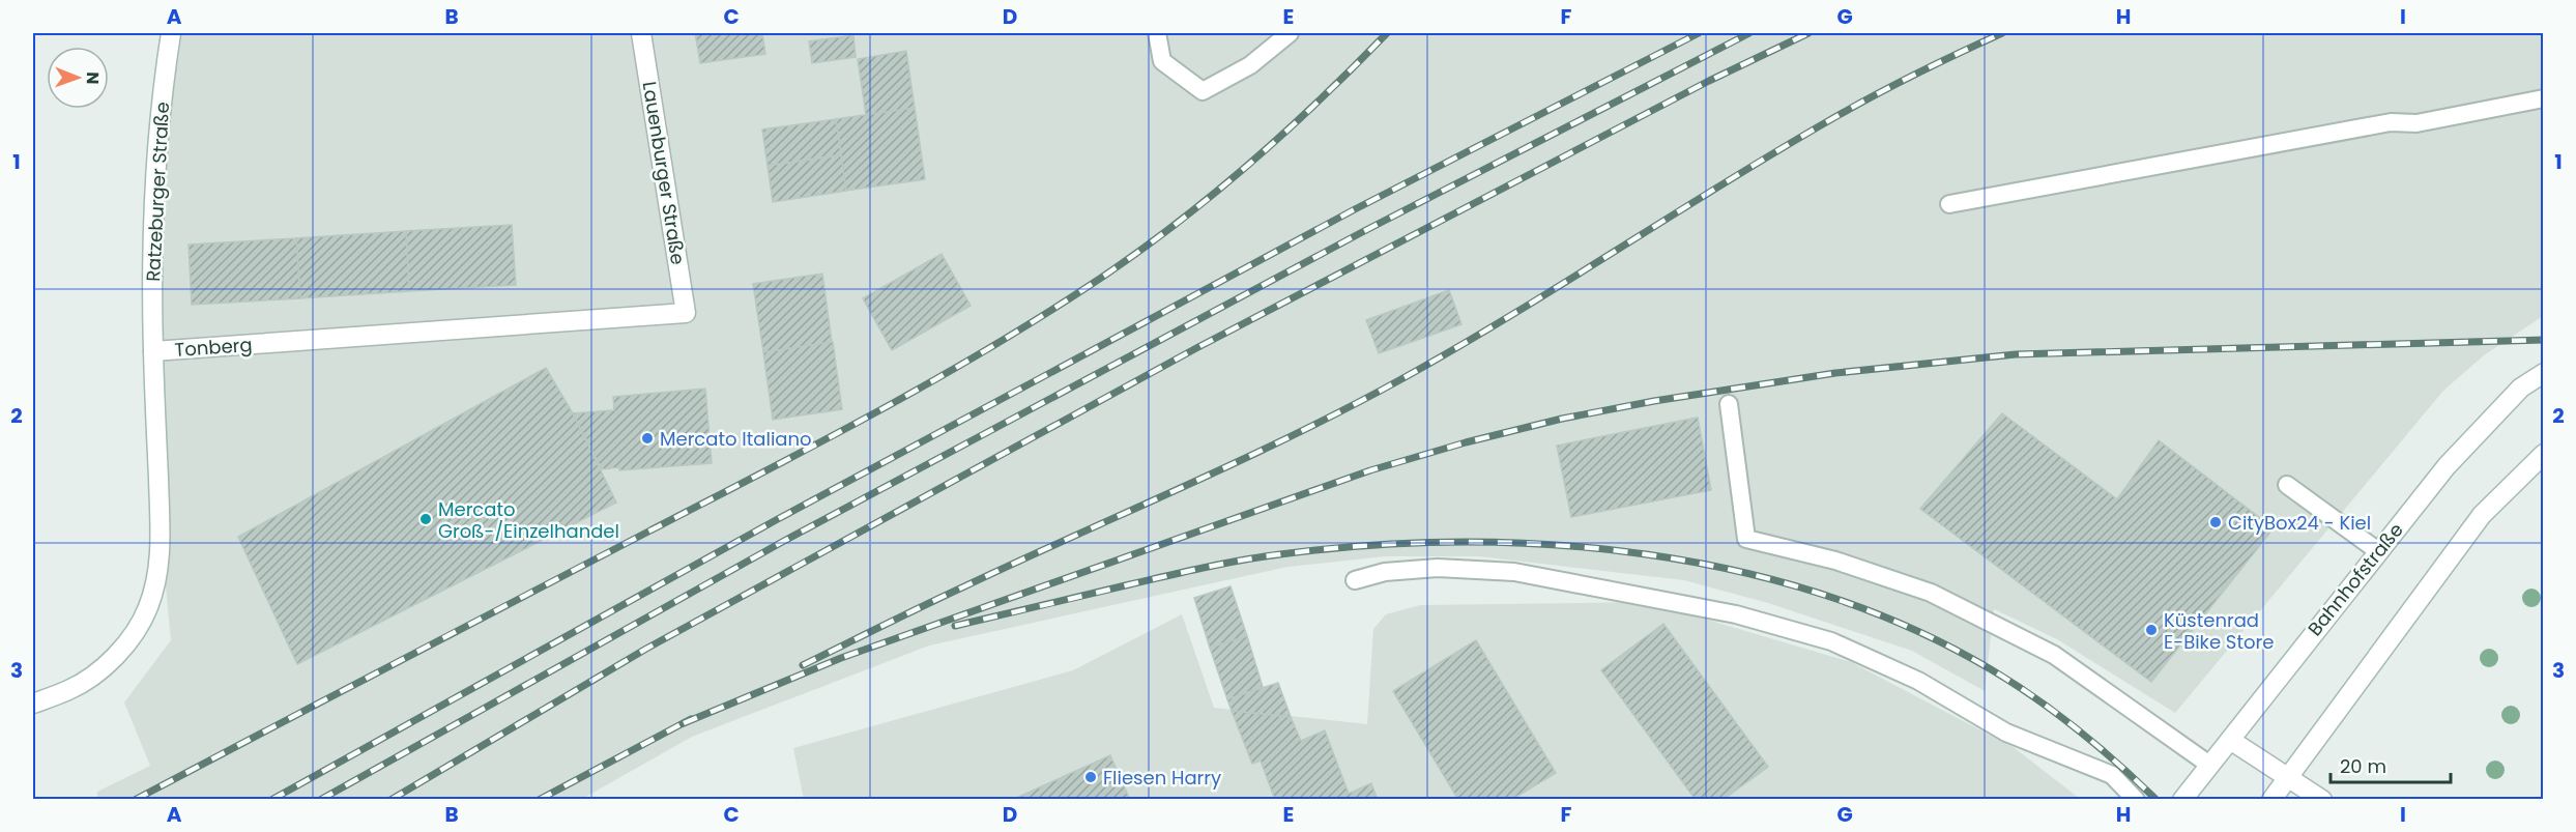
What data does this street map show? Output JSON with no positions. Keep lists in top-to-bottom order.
{
  "streets": {
    "street": [
      "Lauenburger Straße",
      "Ratzeburger Straße",
      "Tonberg",
      "Bahnhofstraße"
    ]
  },
  "crossings": [
    ["Lauenburger Straße", "Tonberg"],
    ["Ratzeburger Straße", "Tonberg"]
  ],
  "places": [
    "Mercato Italiano",
    "Mercato Groß-/Einzelhandel",
    "CityBox24 - Kiel",
    "Küstenrad E-Bike Store",
    "Fliesen Harry"
  ],
  "scale_bar": "20 m",
  "north": "right",
  "grid": {
    "columns": [
      "A",
      "B",
      "C",
      "D",
      "E",
      "F",
      "G",
      "H",
      "I"
    ],
    "rows": ["1", "2", "3"]
  }
}
